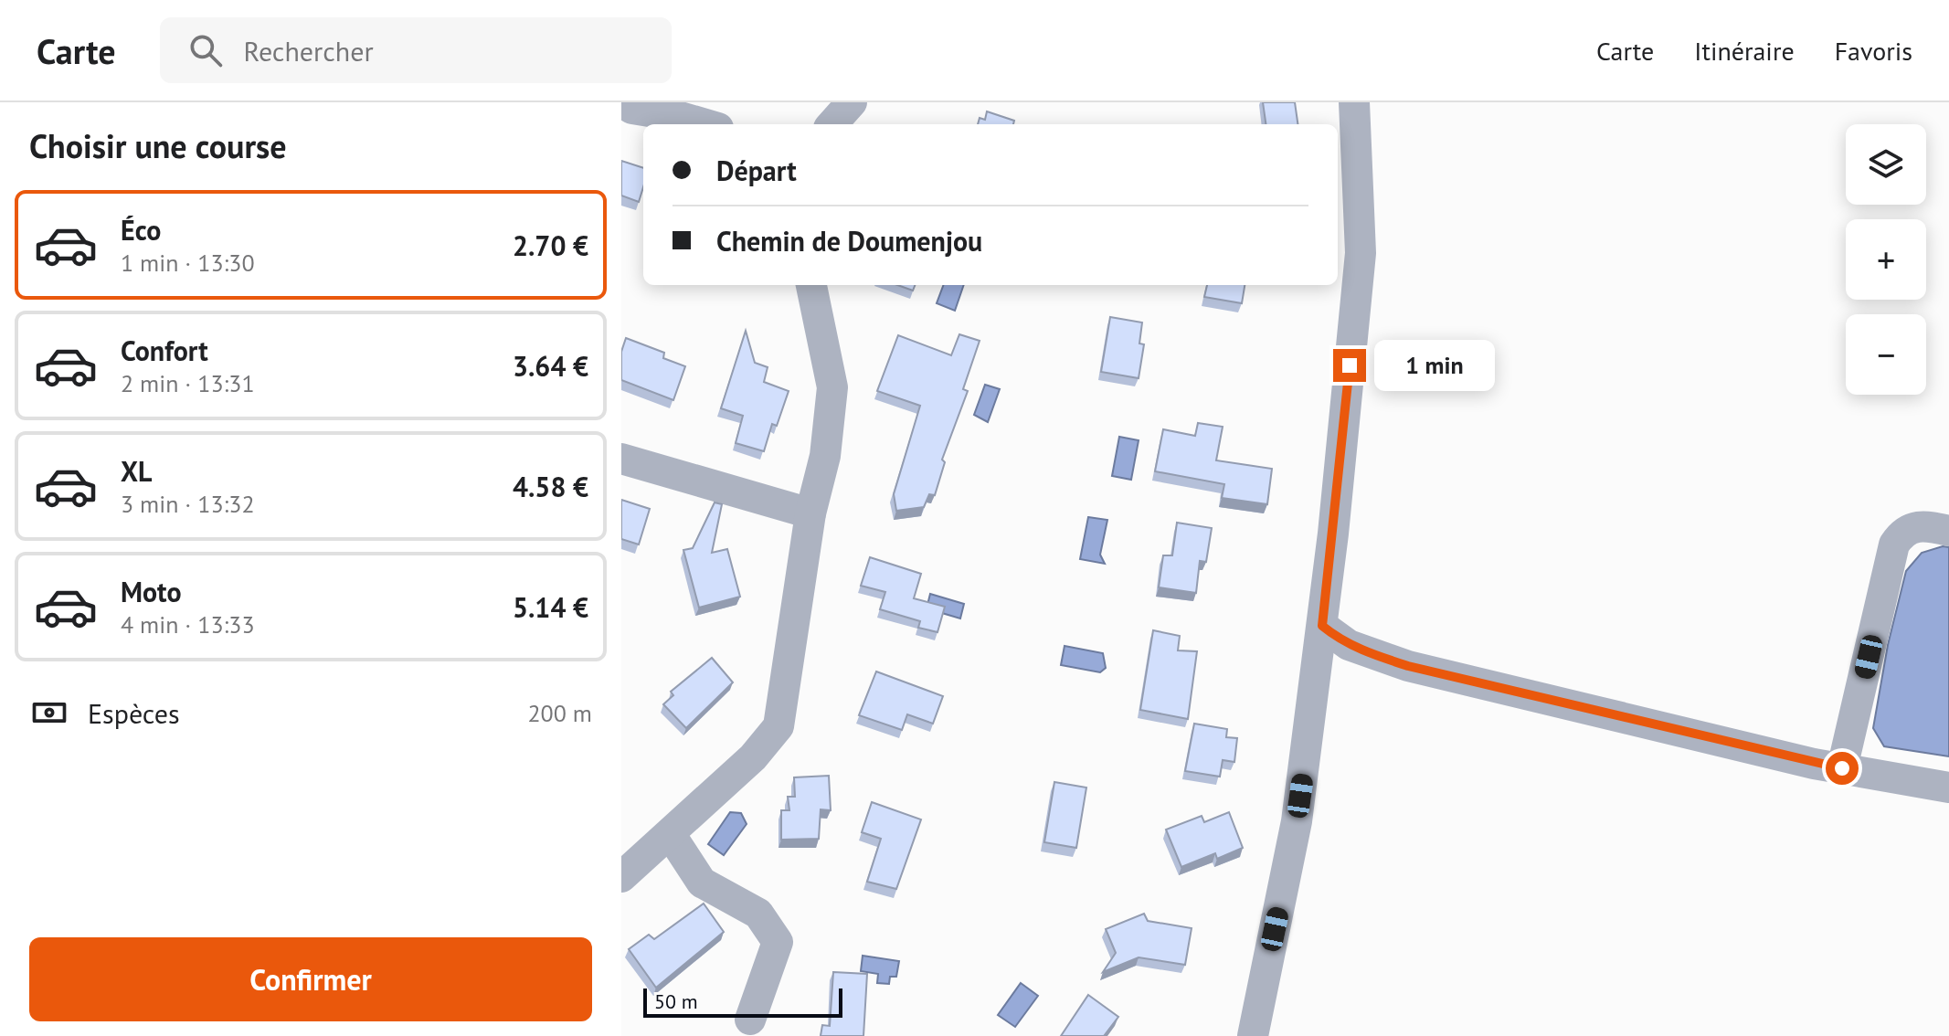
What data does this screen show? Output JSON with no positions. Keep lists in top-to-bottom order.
{
  "scale_bar": "50 m",
  "page": {
    "header": "Carte",
    "search": "Rechercher",
    "nav": ["Carte", "Itinéraire", "Favoris"],
    "heading": "Choisir une course",
    "map_buttons": ["+", "−"],
    "banner": ["Départ", "Chemin de Doumenjou"],
    "list": [
      {
        "name": "Éco",
        "note": "1 min · 13:30",
        "value": "2.70 €"
      },
      {
        "name": "Confort",
        "note": "2 min · 13:31",
        "value": "3.64 €"
      },
      {
        "name": "XL",
        "note": "3 min · 13:32",
        "value": "4.58 €"
      },
      {
        "name": "Moto",
        "note": "4 min · 13:33",
        "value": "5.14 €"
      }
    ],
    "bubble": "1 min",
    "pay": ["Espèces", "200 m"],
    "buttons": "Confirmer",
    "scale": "50 m"
  }
}
